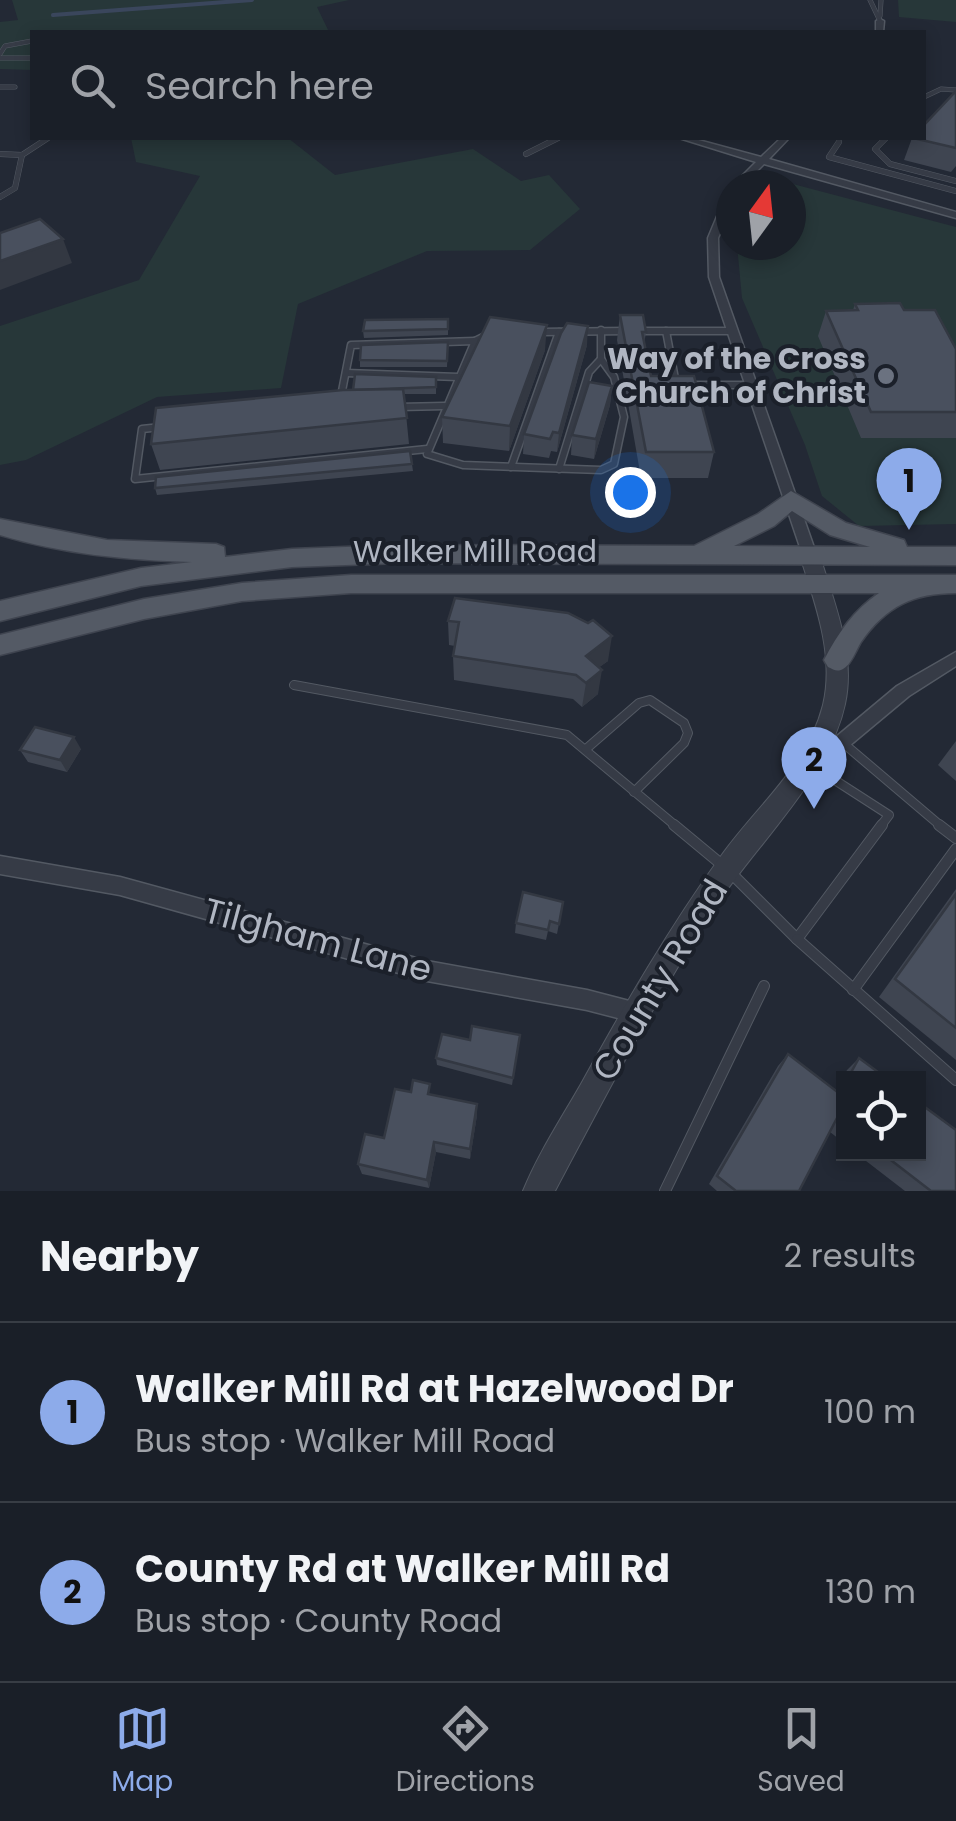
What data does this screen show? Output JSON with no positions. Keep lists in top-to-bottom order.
{
  "streets": {
    "main road": ["Walker Mill Road"],
    "street": ["Tilgham Lane", "County Road"]
  },
  "crossings": [
    ["Walker Mill Road", "County Road"],
    ["Tilgham Lane", "County Road"]
  ],
  "places": ["Way of the Cross Church of Christ"],
  "north": "top",
  "page": {
    "search": "Search here",
    "pins": ["1", "2"],
    "heading": ["Nearby", "2 results"],
    "list": [
      {
        "mark": "1",
        "name": "Walker Mill Rd at Hazelwood Dr",
        "note": "Bus stop · Walker Mill Road",
        "value": "100 m"
      },
      {
        "mark": "2",
        "name": "County Rd at Walker Mill Rd",
        "note": "Bus stop · County Road",
        "value": "130 m"
      }
    ],
    "nav": ["Map", "Directions", "Saved"]
  }
}
